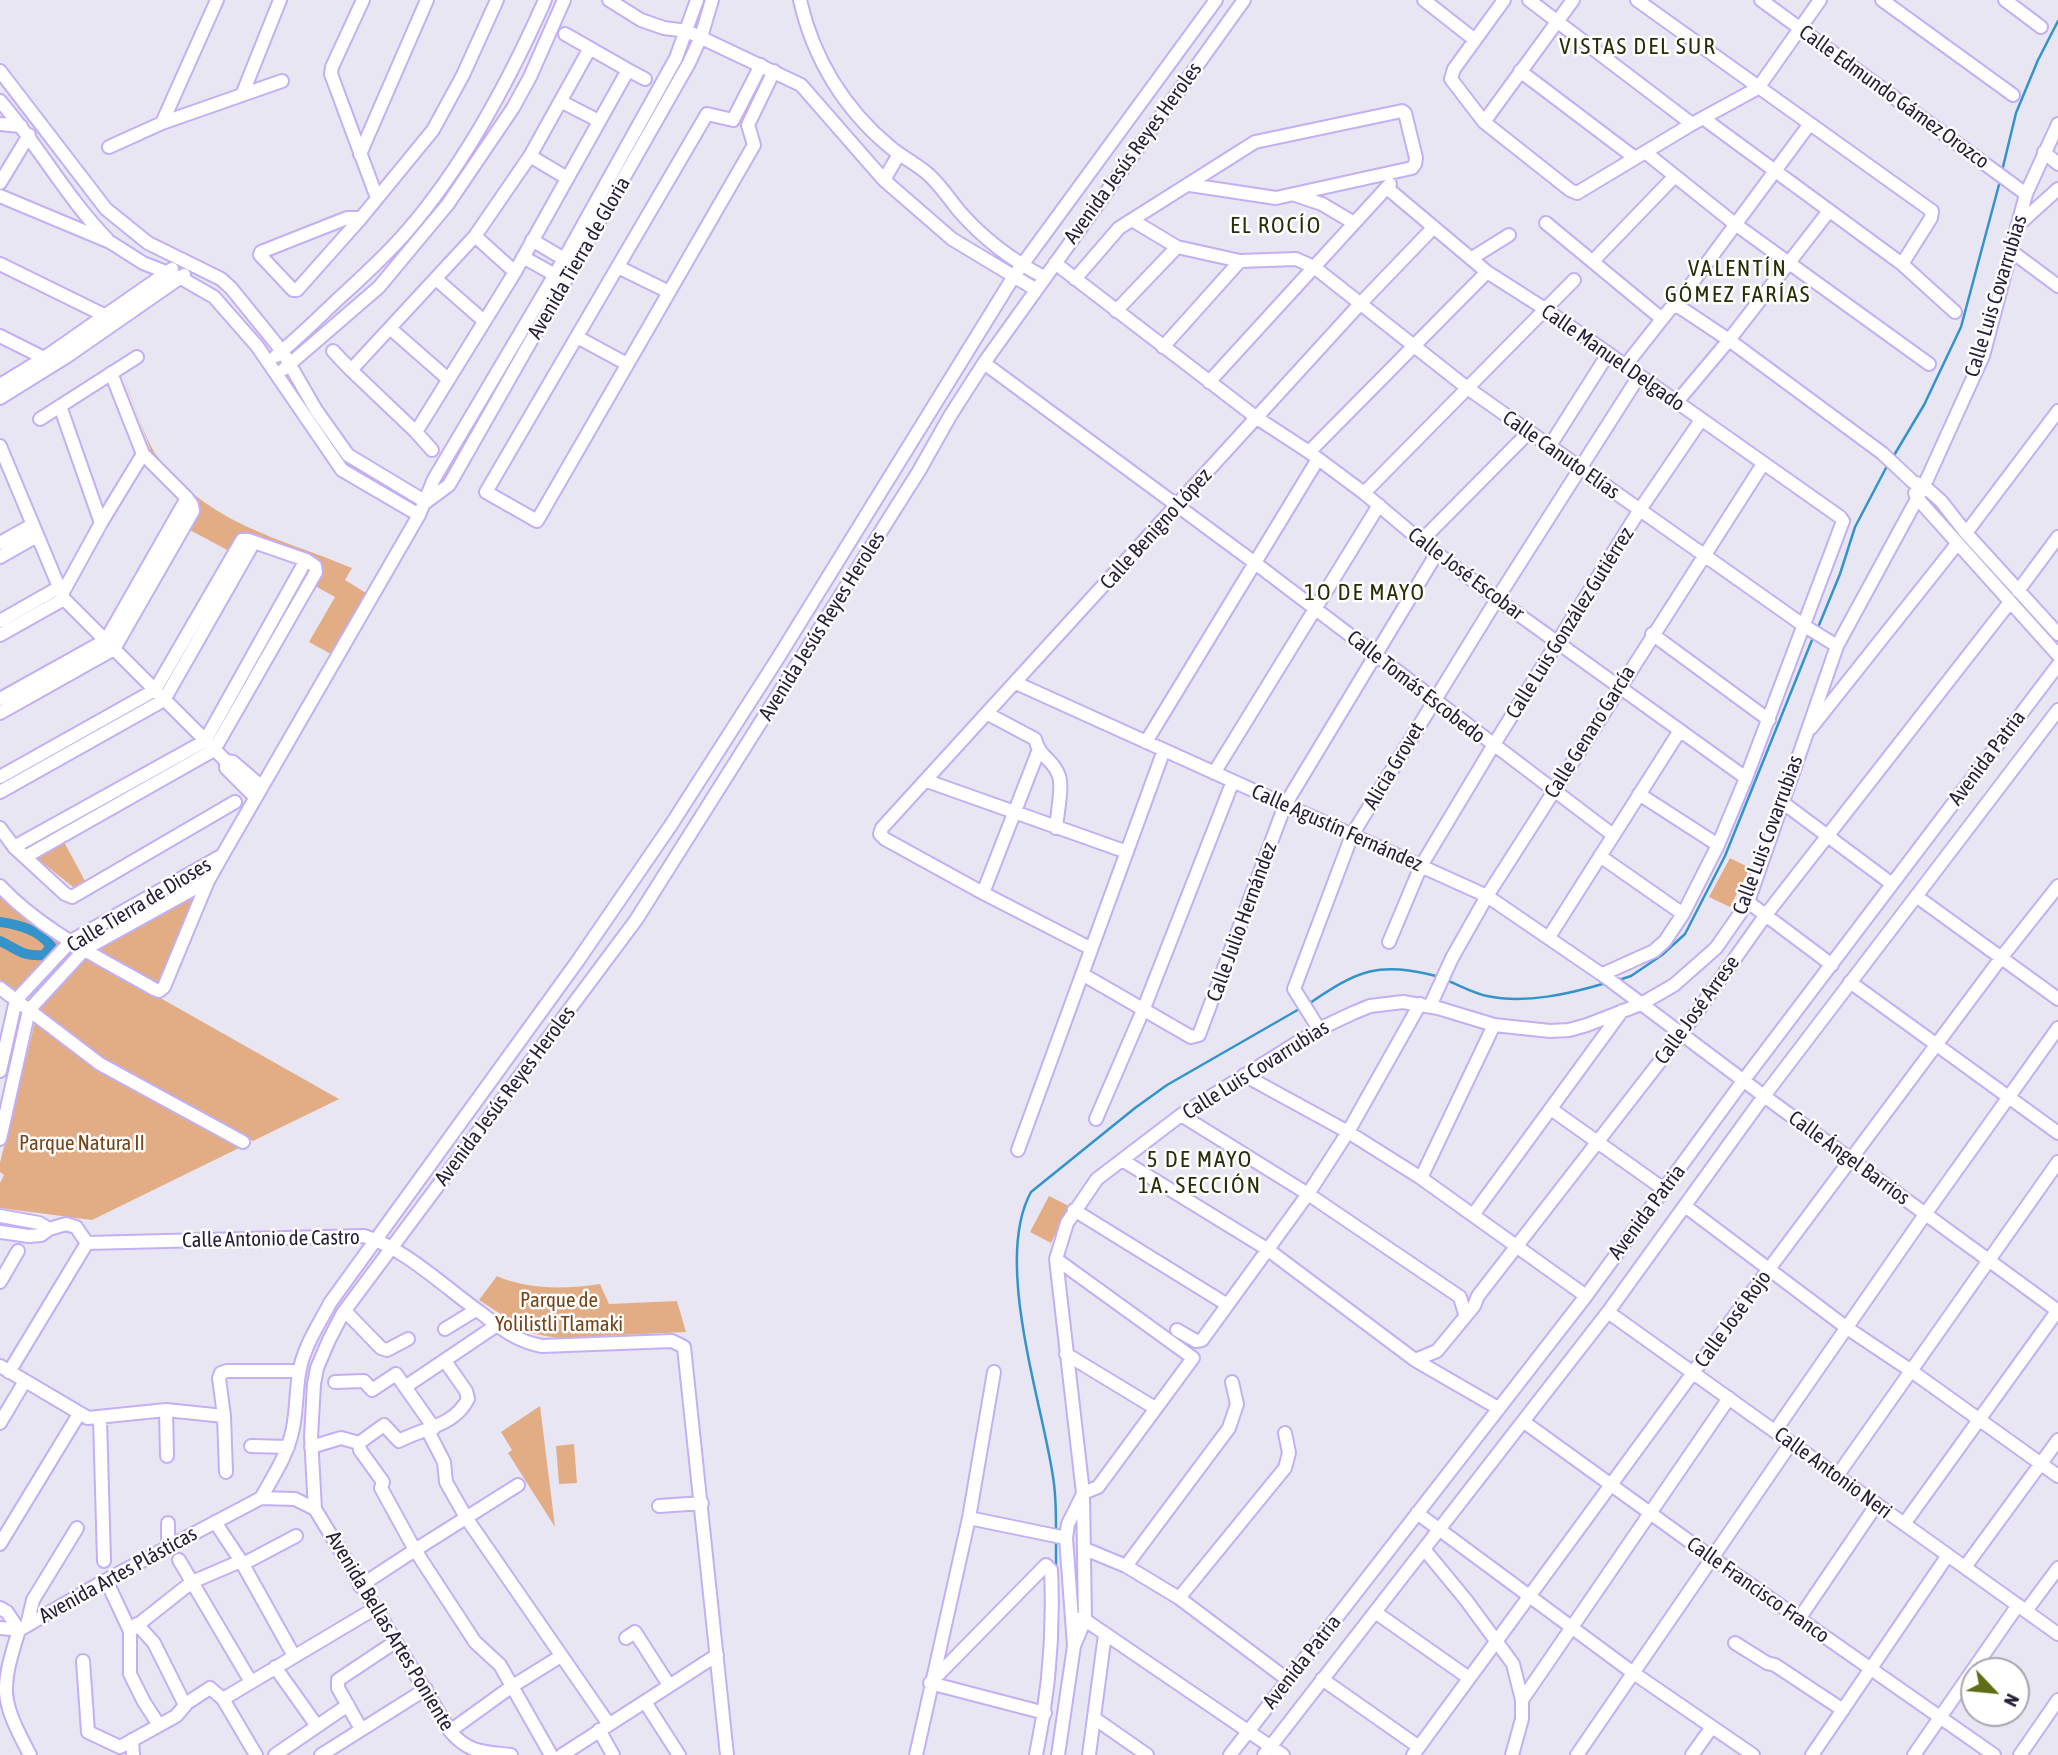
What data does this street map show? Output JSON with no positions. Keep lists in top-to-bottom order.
{
  "streets": {
    "street": [
      "Calle Edmundo Gámez Orozco",
      "Avenida Jesús Reyes Heroles",
      "Avenida Tierra de Gloria",
      "Calle Luis Covarrubias",
      "Calle Manuel Delgado",
      "Calle Canuto Elías",
      "Calle Benigno López",
      "Calle José Escobar",
      "Calle Luis González Gutiérrez",
      "Calle Tomás Escobedo",
      "Calle Genaro García",
      "Avenida Patria",
      "Alicia Grovet",
      "Calle Agustín Fernández",
      "Calle Tierra de Dioses",
      "Calle Julio Hernández",
      "Calle José Arrese",
      "Calle Ángel Barrios",
      "Calle Antonio de Castro",
      "Calle José Rojo",
      "Calle Antonio Neri",
      "Avenida Artes Plásticas",
      "Calle Francisco Franco",
      "Avenida Bellas Artes Poniente"
    ]
  },
  "crossings": [
    ["Calle Edmundo Gámez Orozco", "Calle Luis Covarrubias"],
    ["Avenida Jesús Reyes Heroles", "Calle José Escobar"],
    ["Avenida Jesús Reyes Heroles", "Calle Tomás Escobedo"],
    ["Avenida Jesús Reyes Heroles", "Calle Antonio de Castro"],
    ["Avenida Tierra de Gloria", "Calle Tierra de Dioses"],
    ["Calle Luis Covarrubias", "Calle Canuto Elías"],
    ["Calle Luis Covarrubias", "Calle Genaro García"],
    ["Calle Luis Covarrubias", "Alicia Grovet"],
    ["Calle Luis Covarrubias", "Calle Agustín Fernández"],
    ["Calle Luis Covarrubias", "Calle Ángel Barrios"],
    ["Calle Manuel Delgado", "Calle Canuto Elías"],
    ["Calle Manuel Delgado", "Calle Benigno López"],
    ["Calle Manuel Delgado", "Calle Luis González Gutiérrez"],
    ["Calle Manuel Delgado", "Calle Genaro García"],
    ["Calle Manuel Delgado", "Alicia Grovet"],
    ["Calle Canuto Elías", "Calle Benigno López"],
    ["Calle Canuto Elías", "Calle Luis González Gutiérrez"],
    ["Calle Canuto Elías", "Calle Genaro García"],
    ["Calle Canuto Elías", "Alicia Grovet"],
    ["Calle Benigno López", "Calle José Escobar"],
    ["Calle Benigno López", "Calle Tomás Escobedo"],
    ["Calle Benigno López", "Calle Agustín Fernández"],
    ["Calle José Escobar", "Calle Luis González Gutiérrez"],
    ["Calle José Escobar", "Calle Genaro García"],
    ["Calle José Escobar", "Alicia Grovet"],
    ["Calle José Escobar", "Calle Julio Hernández"],
    ["Calle Luis González Gutiérrez", "Calle Tomás Escobedo"],
    ["Calle Luis González Gutiérrez", "Calle Agustín Fernández"],
    ["Calle Tomás Escobedo", "Calle Genaro García"],
    ["Calle Tomás Escobedo", "Alicia Grovet"],
    ["Calle Tomás Escobedo", "Calle Julio Hernández"],
    ["Calle Genaro García", "Calle Agustín Fernández"],
    ["Avenida Patria", "Calle Ángel Barrios"],
    ["Avenida Patria", "Calle Antonio Neri"],
    ["Avenida Patria", "Calle Francisco Franco"],
    ["Alicia Grovet", "Calle Agustín Fernández"],
    ["Calle Agustín Fernández", "Calle Julio Hernández"],
    ["Calle Agustín Fernández", "Calle Ángel Barrios"],
    ["Calle José Arrese", "Calle Ángel Barrios"],
    ["Calle Ángel Barrios", "Calle José Rojo"],
    ["Calle José Rojo", "Calle Antonio Neri"],
    ["Calle José Rojo", "Calle Francisco Franco"],
    ["Avenida Artes Plásticas", "Avenida Bellas Artes Poniente"]
  ],
  "districts": [
    "VISTAS DEL SUR",
    "EL ROCÍO",
    "VALENTÍN GÓMEZ FARÍAS",
    "1O DE MAYO",
    "5 DE MAYO 1A. SECCIÓN"
  ],
  "parks": ["Parque Natura II", "Parque de Yolilistli Tlamaki"],
  "north": "bottom right"
}
